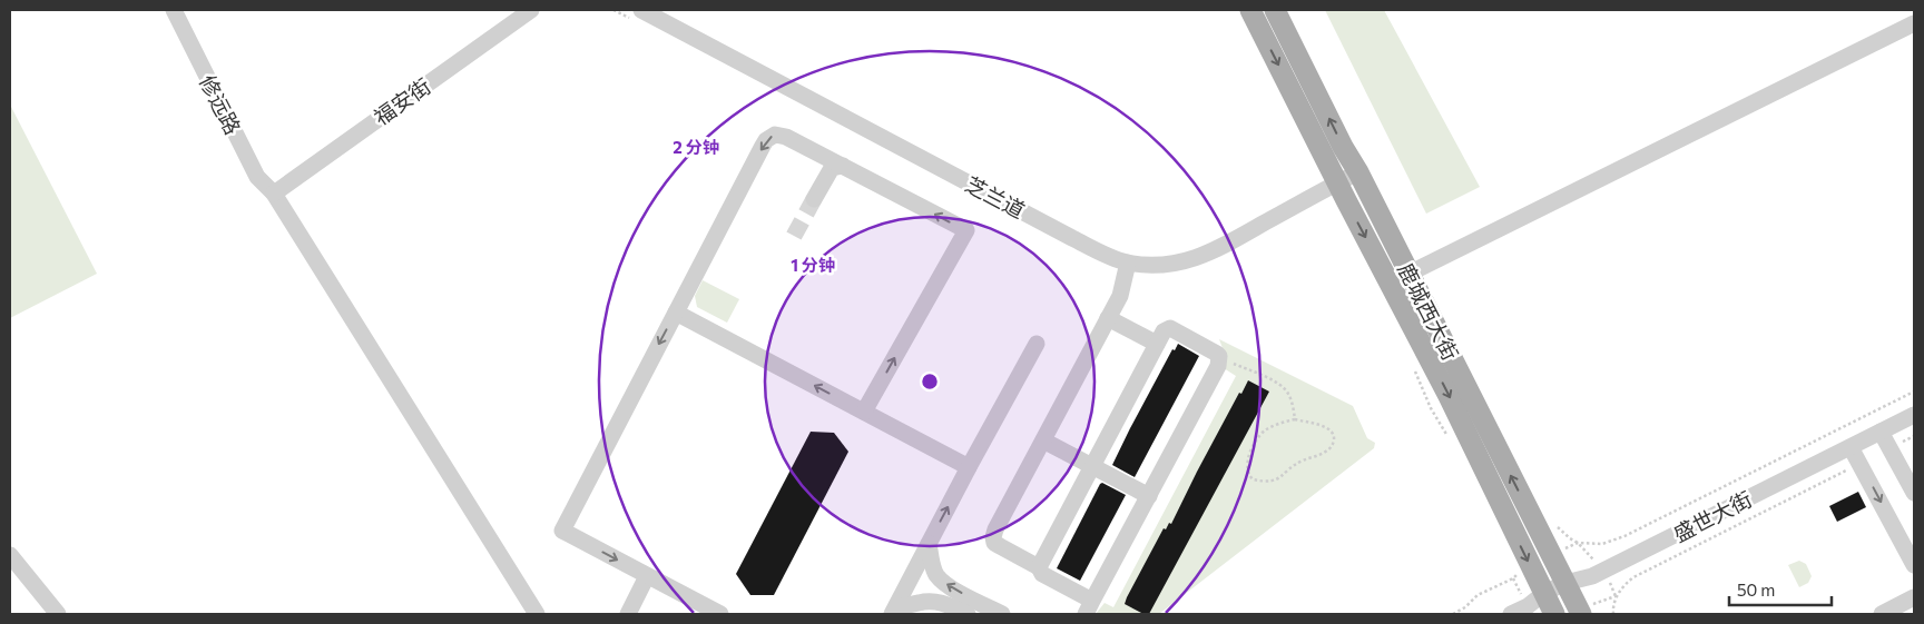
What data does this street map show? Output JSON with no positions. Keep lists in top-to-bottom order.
{
  "streets": {
    "main road": ["鹿城西大街"],
    "street": [
      "福安街",
      "修远路",
      "芝兰道",
      "盛世大街"
    ]
  },
  "crossings": [
    ["福安街", "修远路"],
    ["芝兰道", "鹿城西大街"],
    ["鹿城西大街", "盛世大街"]
  ],
  "scale_bar": "50 m",
  "rings": ["2 分钟", "1 分钟"]
}
